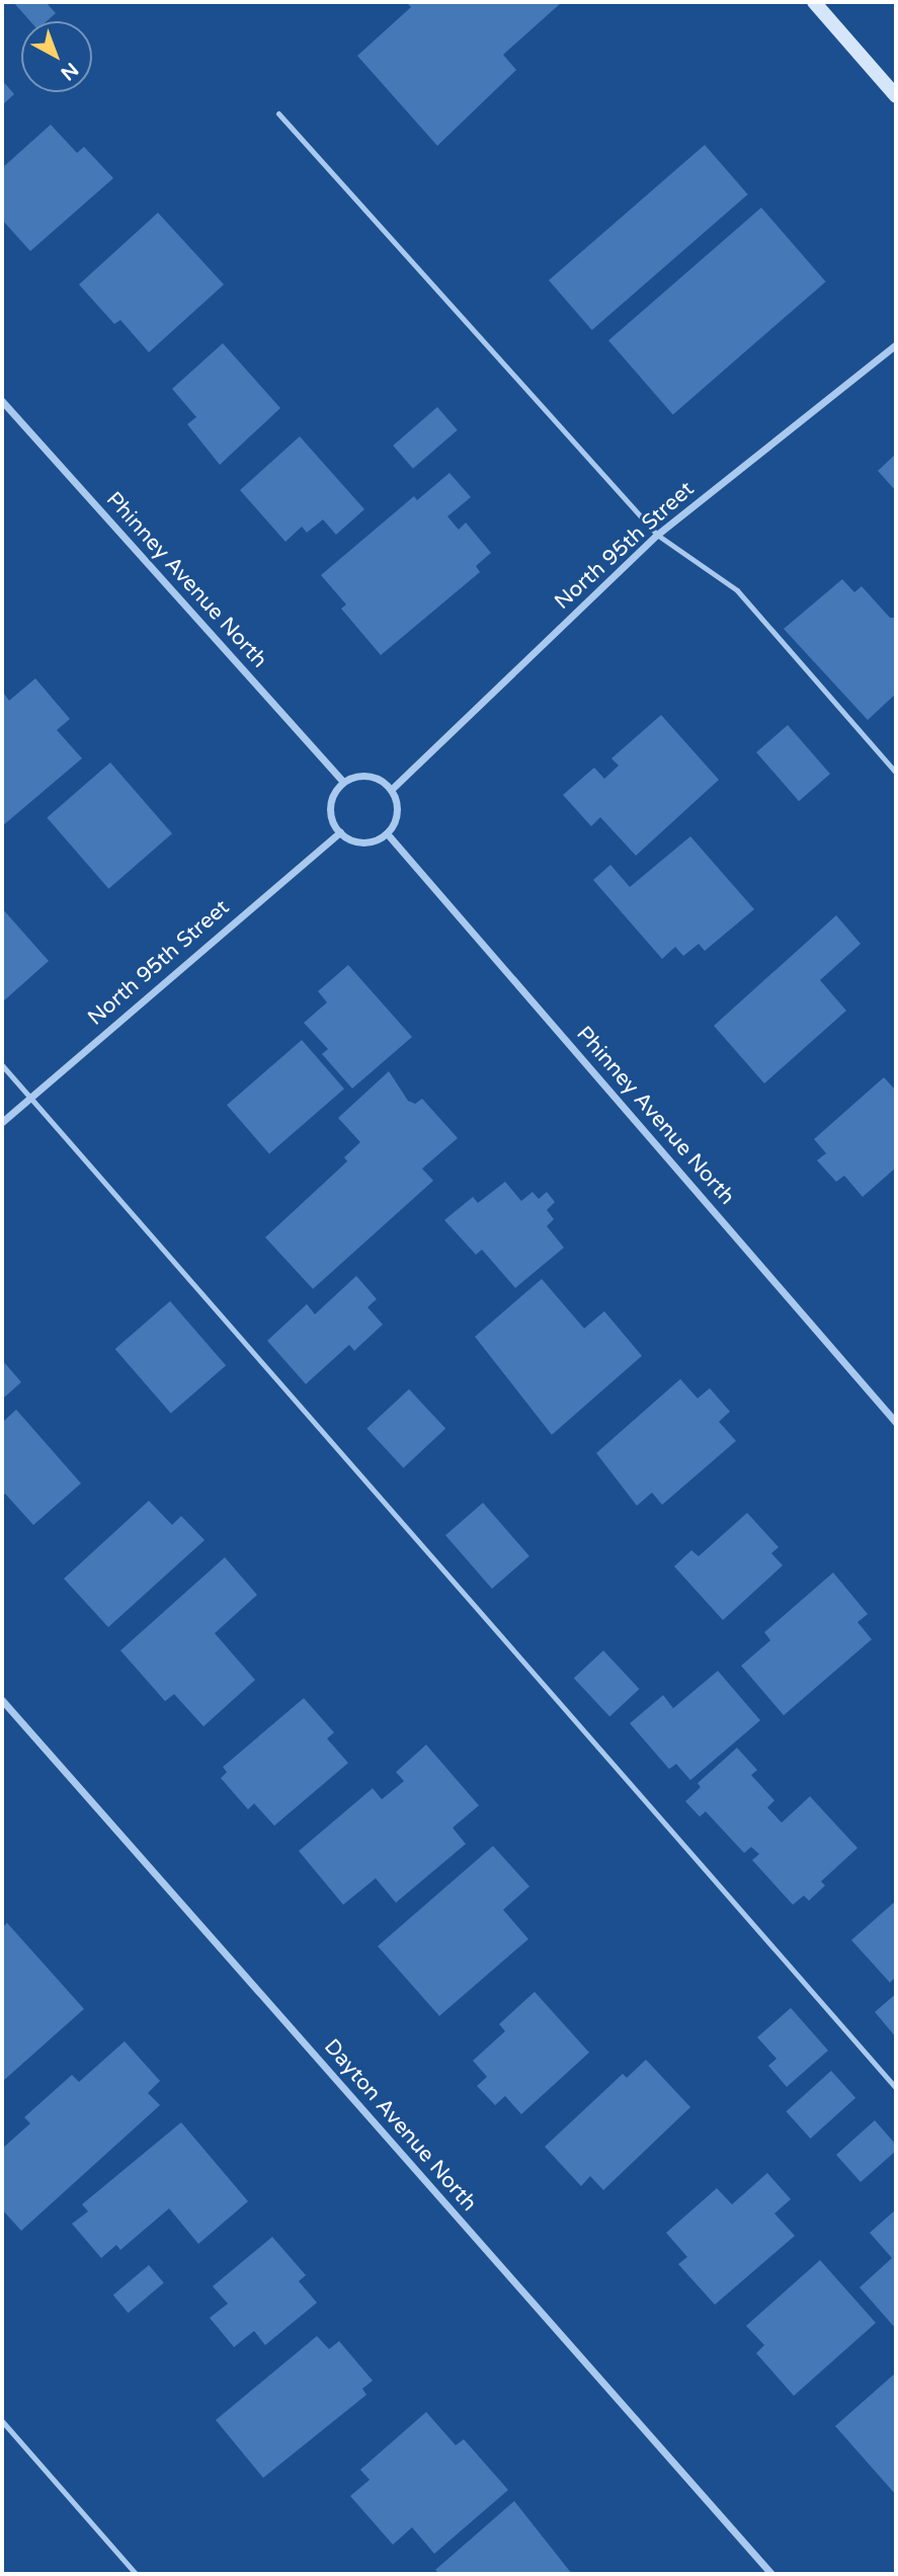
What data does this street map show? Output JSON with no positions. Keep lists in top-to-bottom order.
{
  "streets": {
    "street": ["North 95th Street", "Phinney Avenue North", "Dayton Avenue North"]
  },
  "crossings": [
    ["North 95th Street", "Phinney Avenue North"]
  ],
  "north": "bottom right"
}
